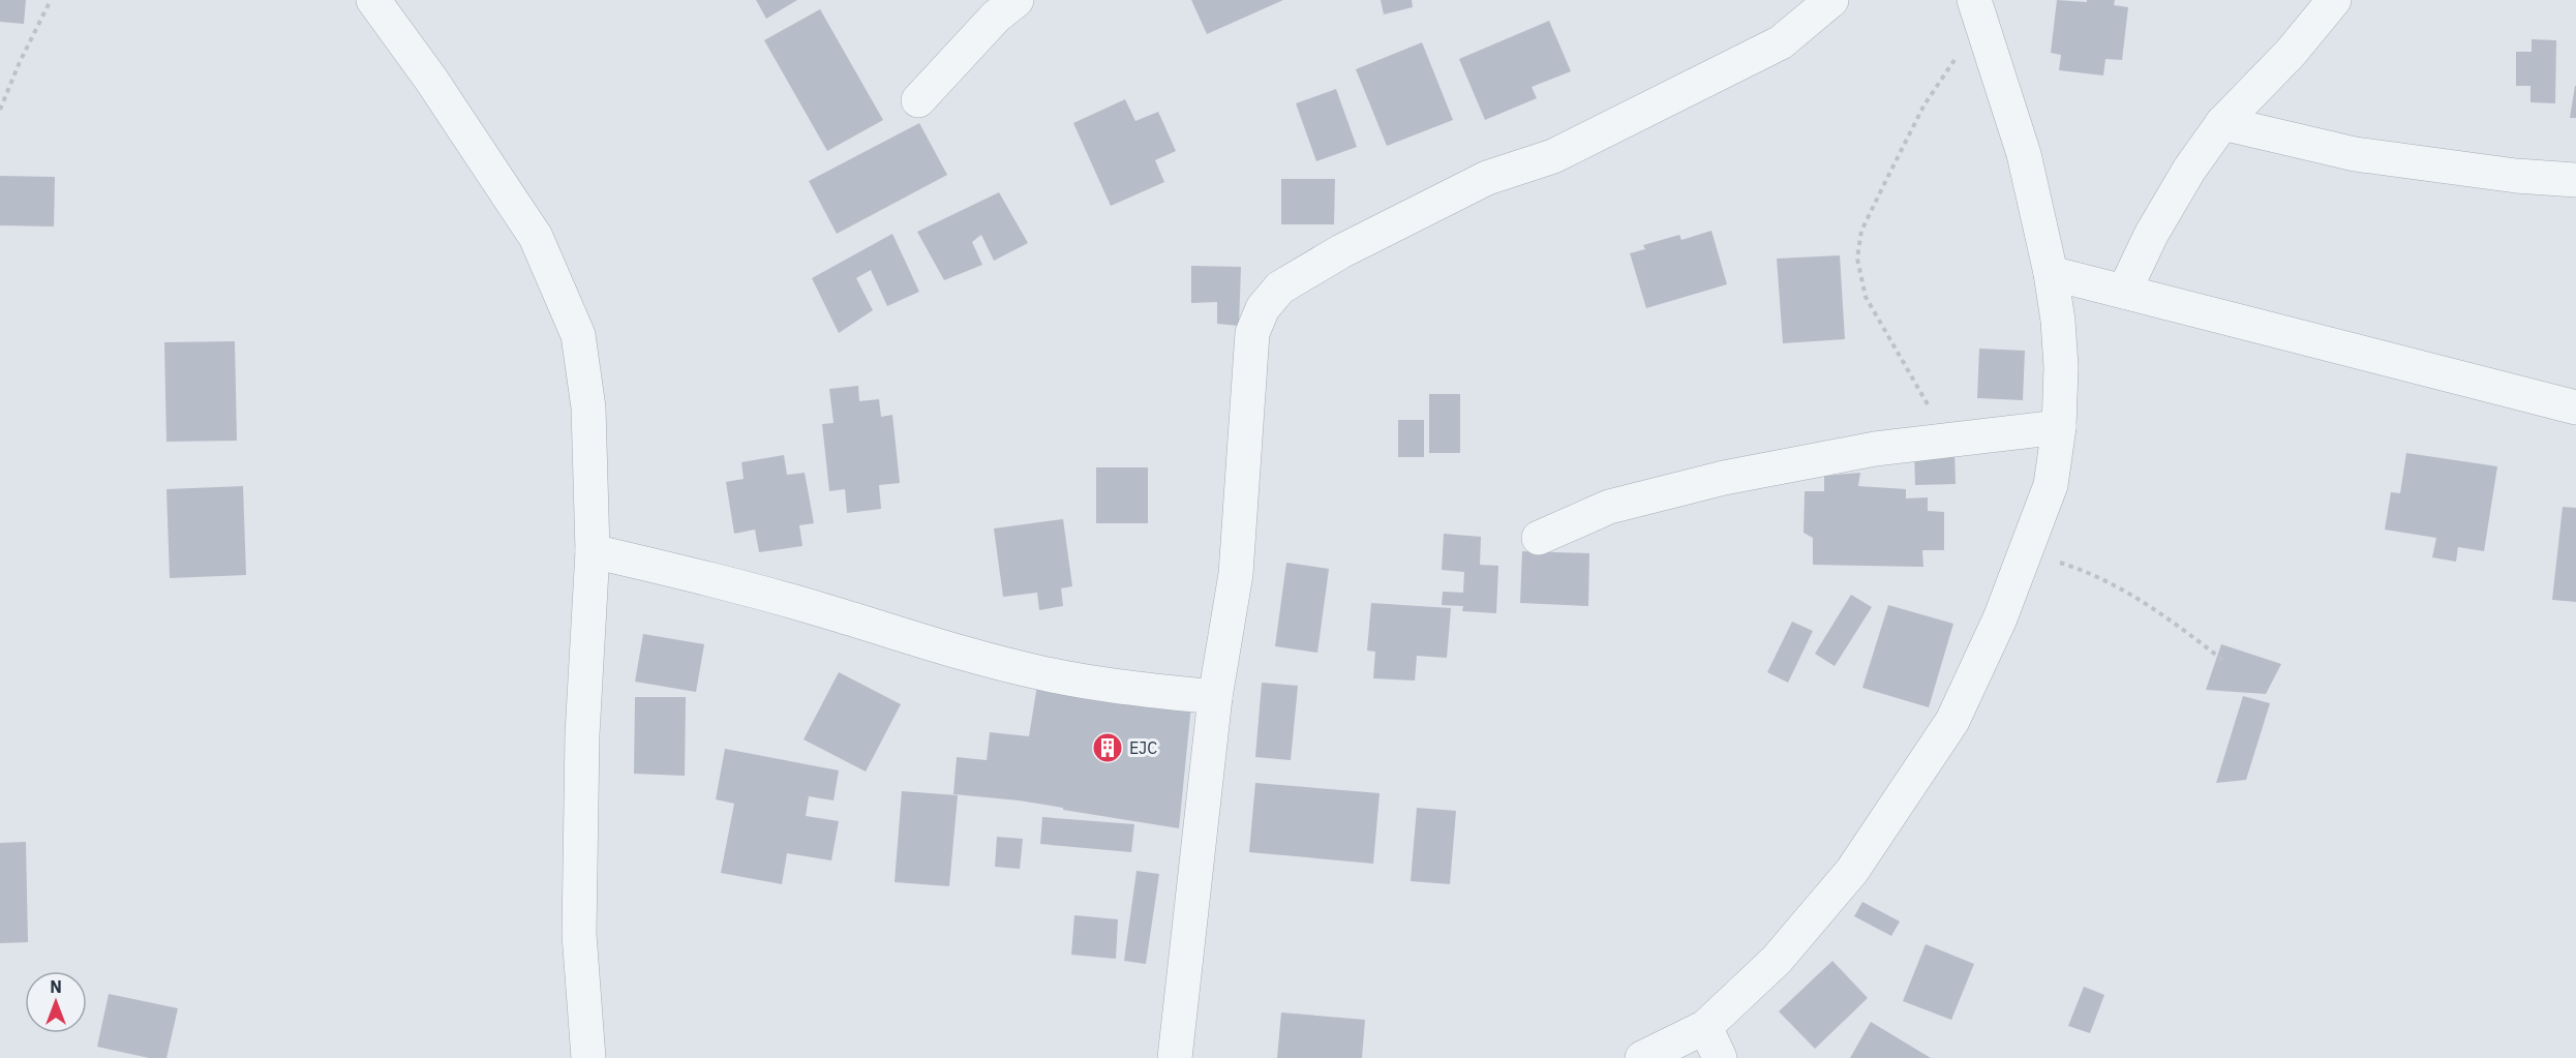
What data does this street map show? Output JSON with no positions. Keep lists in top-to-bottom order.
{
  "places": {
    "building": ["EJC"]
  },
  "north": "top"
}
